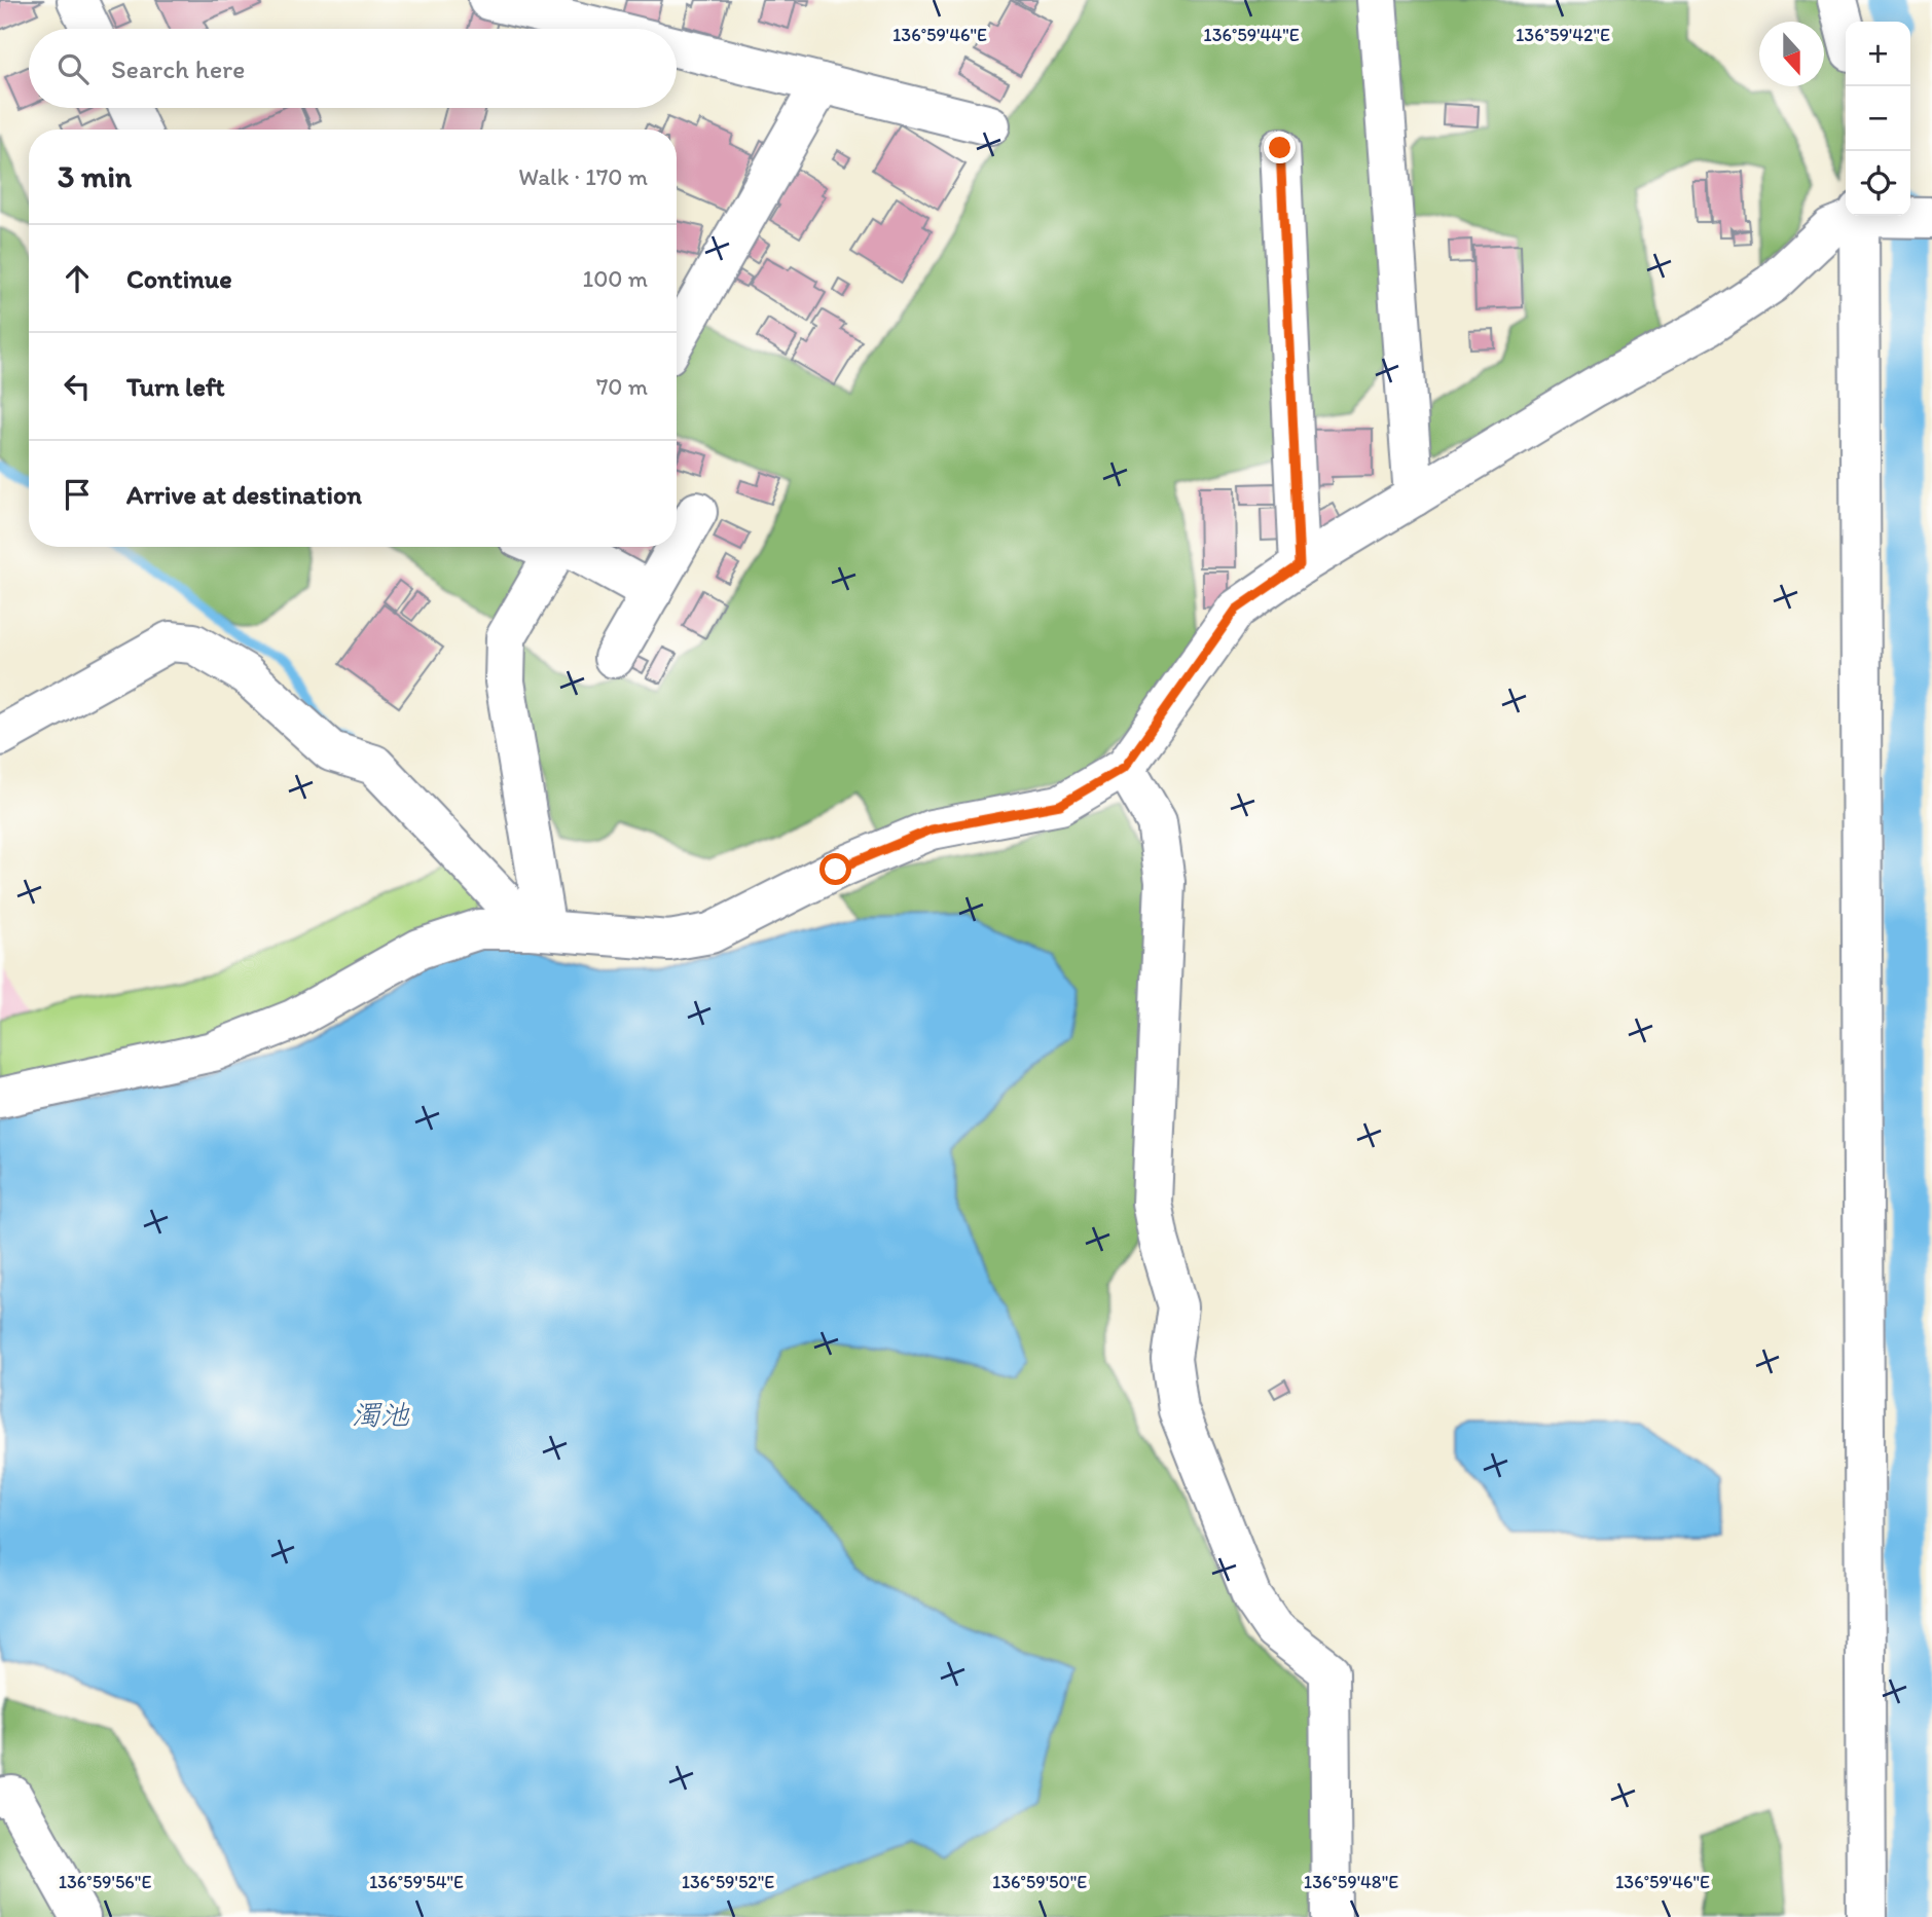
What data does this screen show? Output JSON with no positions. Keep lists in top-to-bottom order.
{
  "water": ["濁池"],
  "north": "bottom",
  "page": {
    "map_buttons": ["+", "−"],
    "search": "Search here",
    "heading": ["3 min", "Walk · 170 m"],
    "list": [
      ["Continue", "100 m"],
      ["Turn left", "70 m"],
      "Arrive at destination"
    ]
  },
  "coordinates": [
    "136°59'42\"E",
    "136°59'46\"E",
    "136°59'44\"E",
    "136°59'56\"E",
    "136°59'54\"E",
    "136°59'52\"E",
    "136°59'50\"E",
    "136°59'48\"E"
  ]
}
